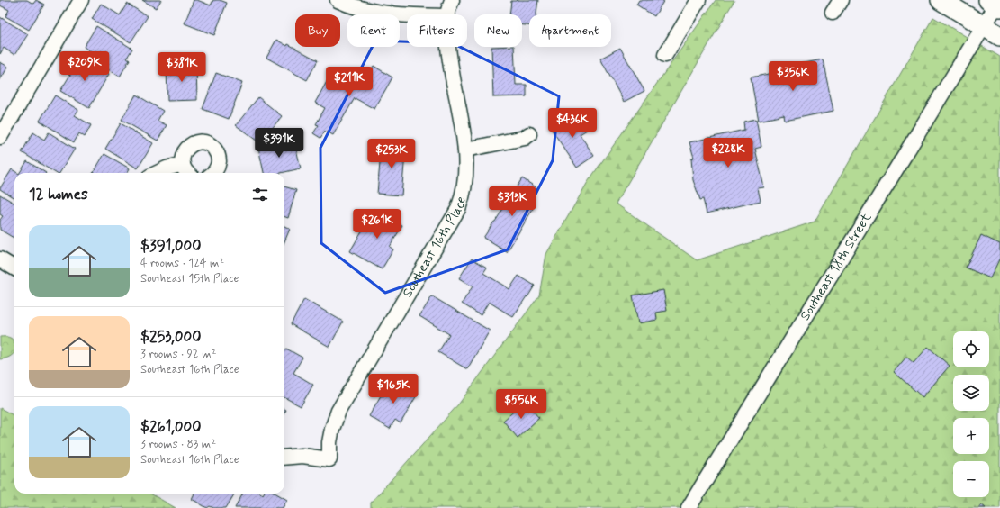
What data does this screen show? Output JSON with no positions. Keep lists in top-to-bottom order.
{
  "streets": {
    "street": ["Southeast 16th Place", "Southeast 18th Street"]
  },
  "page": {
    "chip": [
      "Buy",
      "Rent",
      "Filters",
      "New",
      "Apartment"
    ],
    "price": [
      "$209K",
      "$381K",
      "$356K",
      "$211K",
      "$436K",
      "$391K",
      "$228K",
      "$253K",
      "$313K",
      "$261K",
      "$165K",
      "$556K"
    ],
    "heading": "12 homes",
    "list": [
      {
        "name": "$391,000",
        "note": "4 rooms · 124 m² · Southeast 15th Place"
      },
      {
        "name": "$253,000",
        "note": "3 rooms · 92 m² · Southeast 16th Place"
      },
      {
        "name": "$261,000",
        "note": "3 rooms · 83 m² · Southeast 16th Place"
      }
    ],
    "map_buttons": ["+", "−"]
  }
}
